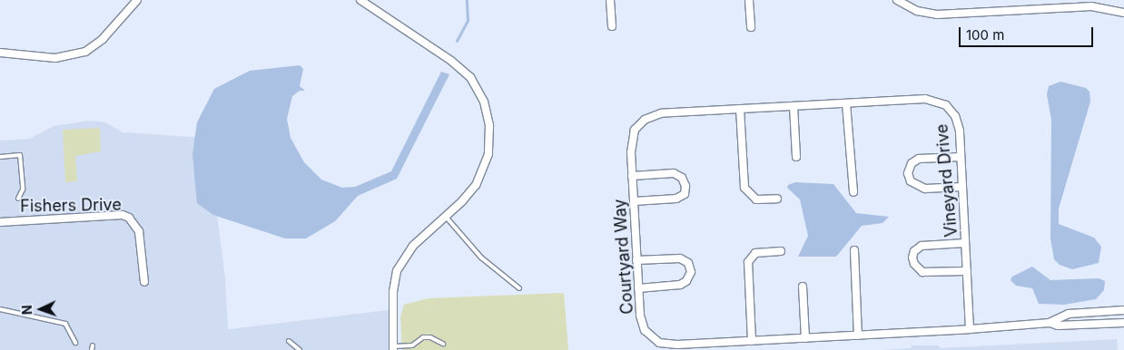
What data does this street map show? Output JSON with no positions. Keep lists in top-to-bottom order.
{
  "streets": {
    "street": ["Vineyard Drive", "Fishers Drive", "Courtyard Way"]
  },
  "crossings": [
    ["Vineyard Drive", "Courtyard Way"]
  ],
  "scale_bar": "100 m",
  "north": "left"
}
